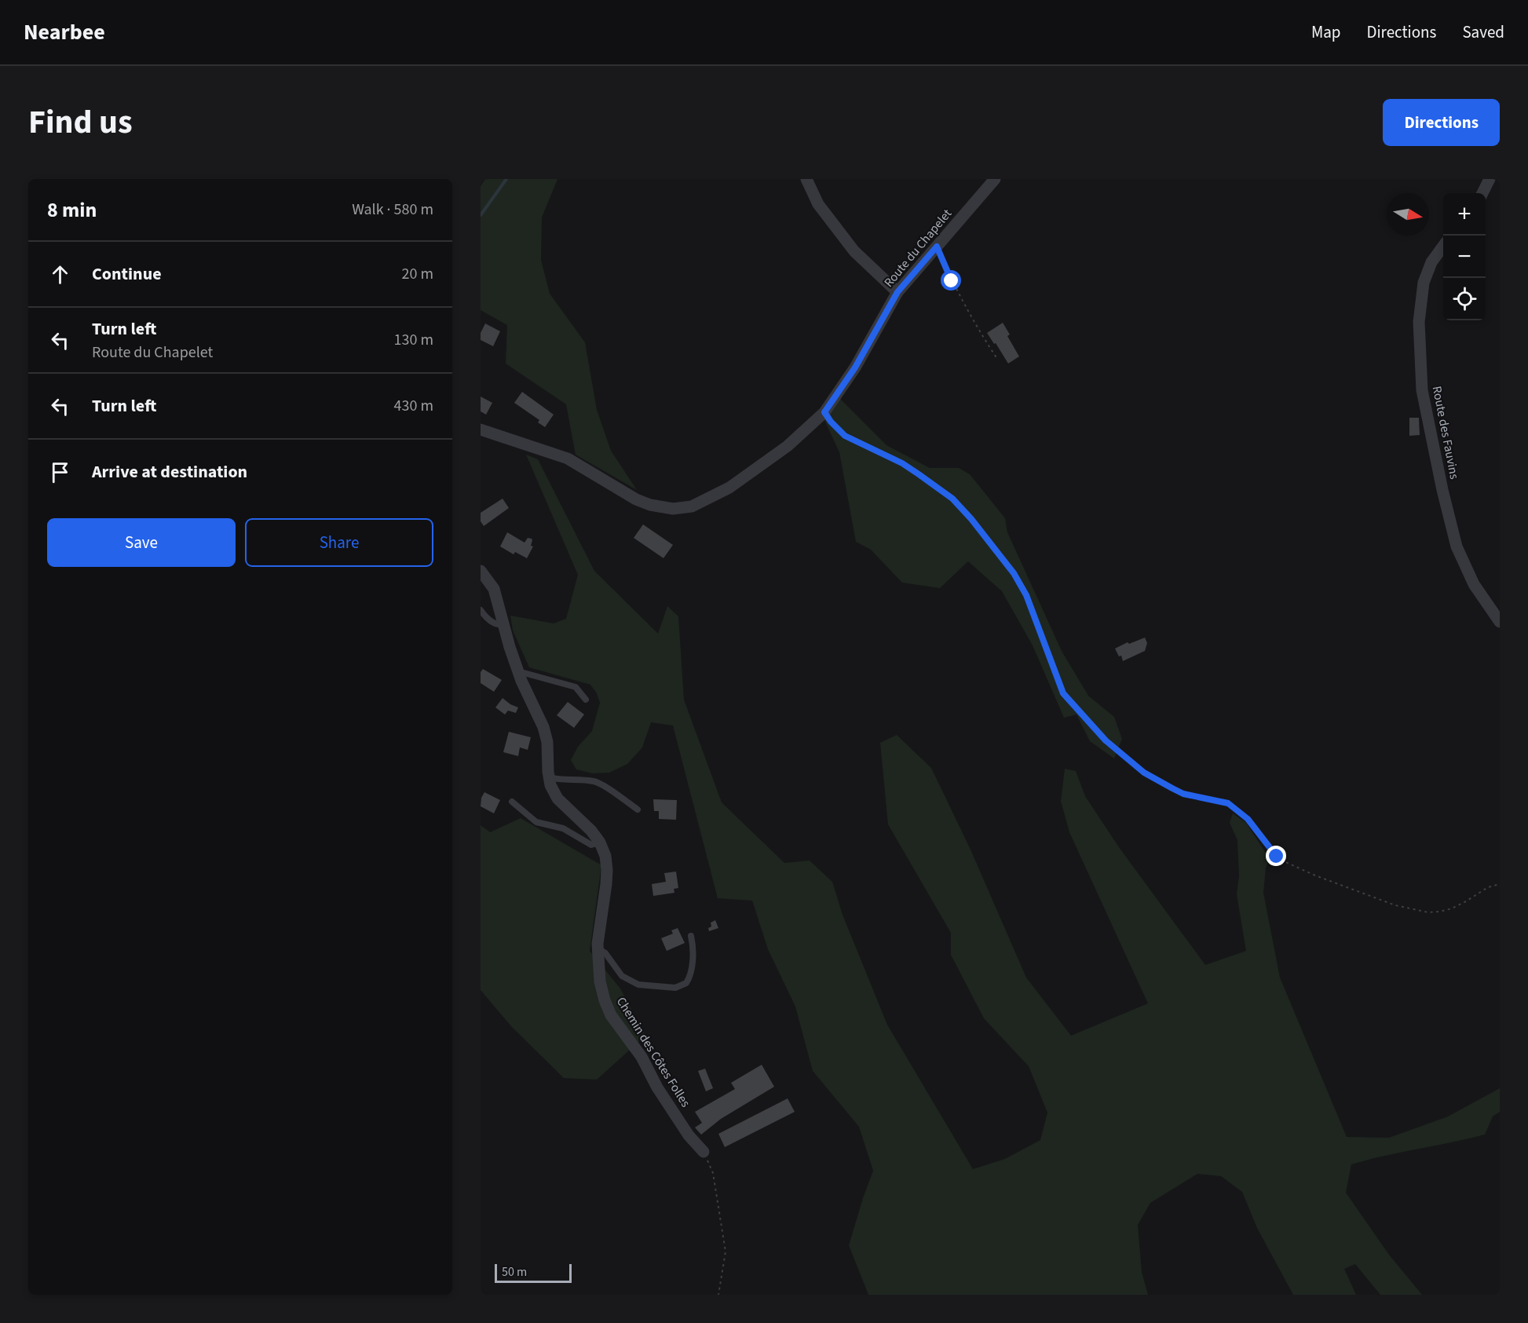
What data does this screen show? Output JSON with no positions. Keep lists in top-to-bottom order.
{
  "streets": {
    "street": ["Route du Chapelet", "Route des Fauvins", "Chemin des Côtes Folles"]
  },
  "scale_bar": "50 m",
  "north": "right",
  "page": {
    "header": "Nearbee",
    "nav": ["Map", "Directions", "Saved"],
    "title": "Find us",
    "buttons": [
      "Directions",
      ["Save", "Share"]
    ],
    "heading": ["8 min", "Walk · 580 m"],
    "map_buttons": ["+", "−"],
    "list": [
      ["Continue", "20 m"],
      ["Turn left", "Route du Chapelet", "130 m"],
      ["Turn left", "430 m"],
      "Arrive at destination"
    ],
    "scale": "50 m"
  }
}
